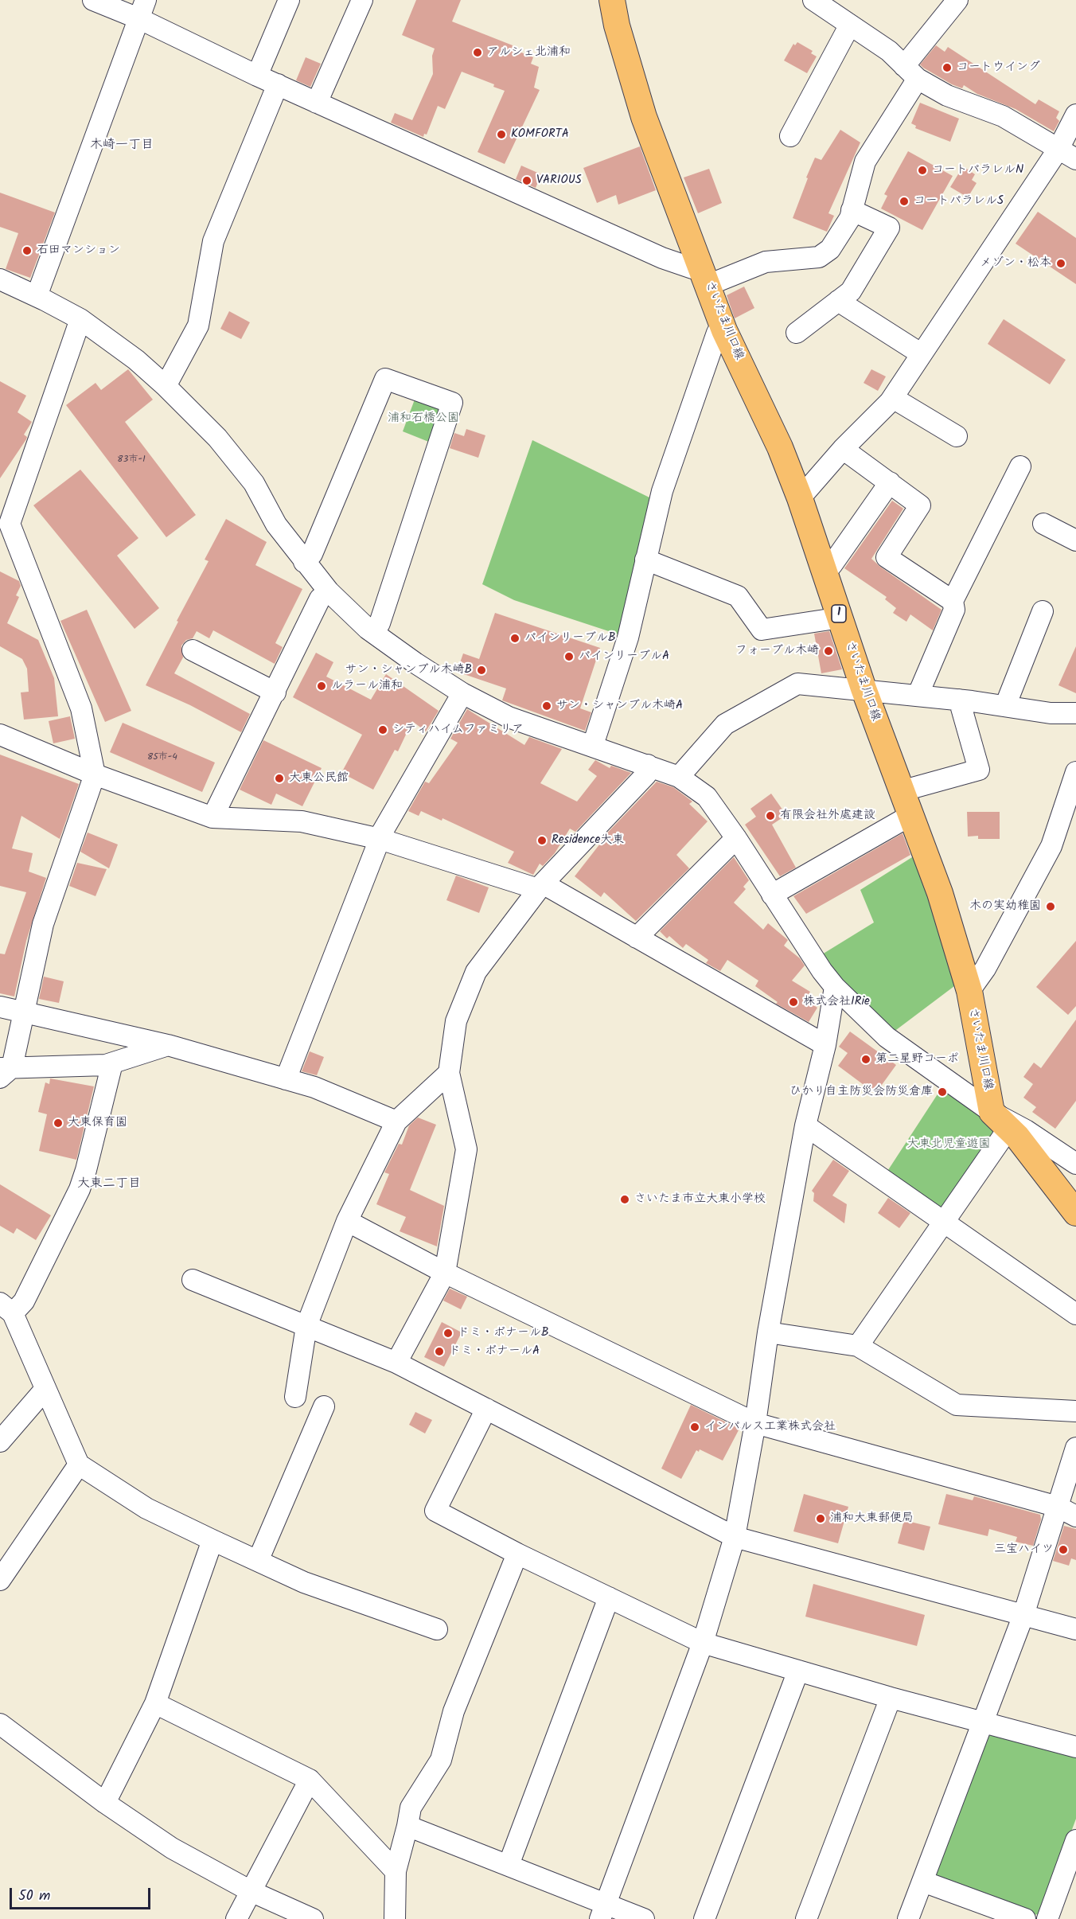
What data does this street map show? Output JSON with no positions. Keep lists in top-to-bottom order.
{
  "streets": {
    "main road": ["さいたま川口線", "1"]
  },
  "districts": ["木崎一丁目", "大東二丁目"],
  "parks": ["浦和石橋公園", "大東北児童遊園"],
  "places": [
    "アルシェ北浦和",
    "コートウイング",
    "KOMFORTA",
    "コートパラレルN",
    "VARIOUS",
    "コートパラレルS",
    "石田マンション",
    "メゾン・松本",
    "パインリーブルB",
    "フォーブル木崎",
    "パインリーブルA",
    "サン・シャンブル木崎B",
    "ルラール浦和",
    "サン・シャンブル木崎A",
    "シティハイムファミリア",
    "大東公民館",
    "有限会社外處建設",
    "Residence大東",
    "木の実幼稚園",
    "株式会社IRie",
    "第二星野コーポ",
    "ひかり自主防災会防災倉庫",
    "大東保育園",
    "さいたま市立大東小学校",
    "ドミ・ボナールB",
    "ドミ・ボナールA",
    "インパルス工業株式会社",
    "浦和大東郵便局",
    "三宝ハイツ"
  ],
  "house_numbers": ["83市-1", "85市-4"],
  "scale_bar": "50 m"
}
